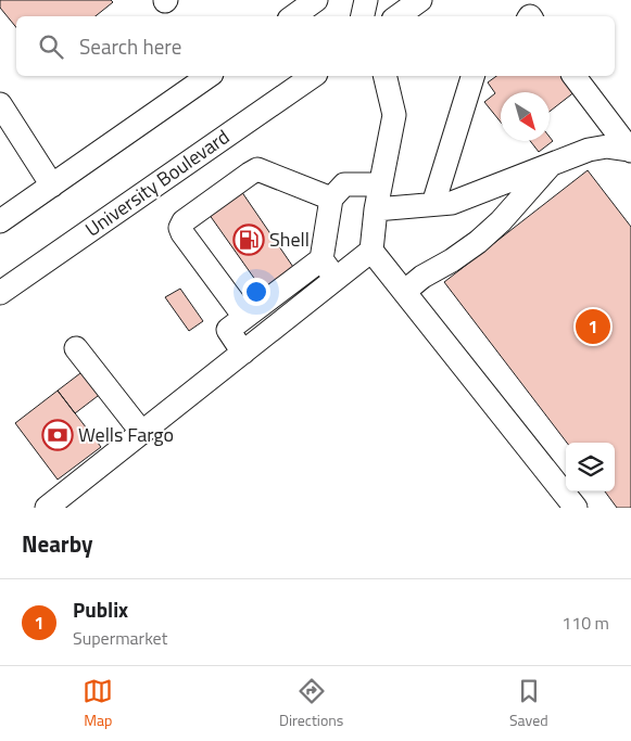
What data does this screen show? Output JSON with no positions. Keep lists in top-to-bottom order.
{
  "streets": {
    "street": ["University Boulevard"]
  },
  "places": {
    "fuel station": ["Shell"],
    "bank": ["Wells Fargo"]
  },
  "north": "bottom right",
  "page": {
    "search": "Search here",
    "pins": "1",
    "heading": "Nearby",
    "list": [
      {
        "mark": "1",
        "name": "Publix",
        "note": "Supermarket",
        "value": "110 m"
      }
    ],
    "nav": ["Map", "Directions", "Saved"]
  }
}
